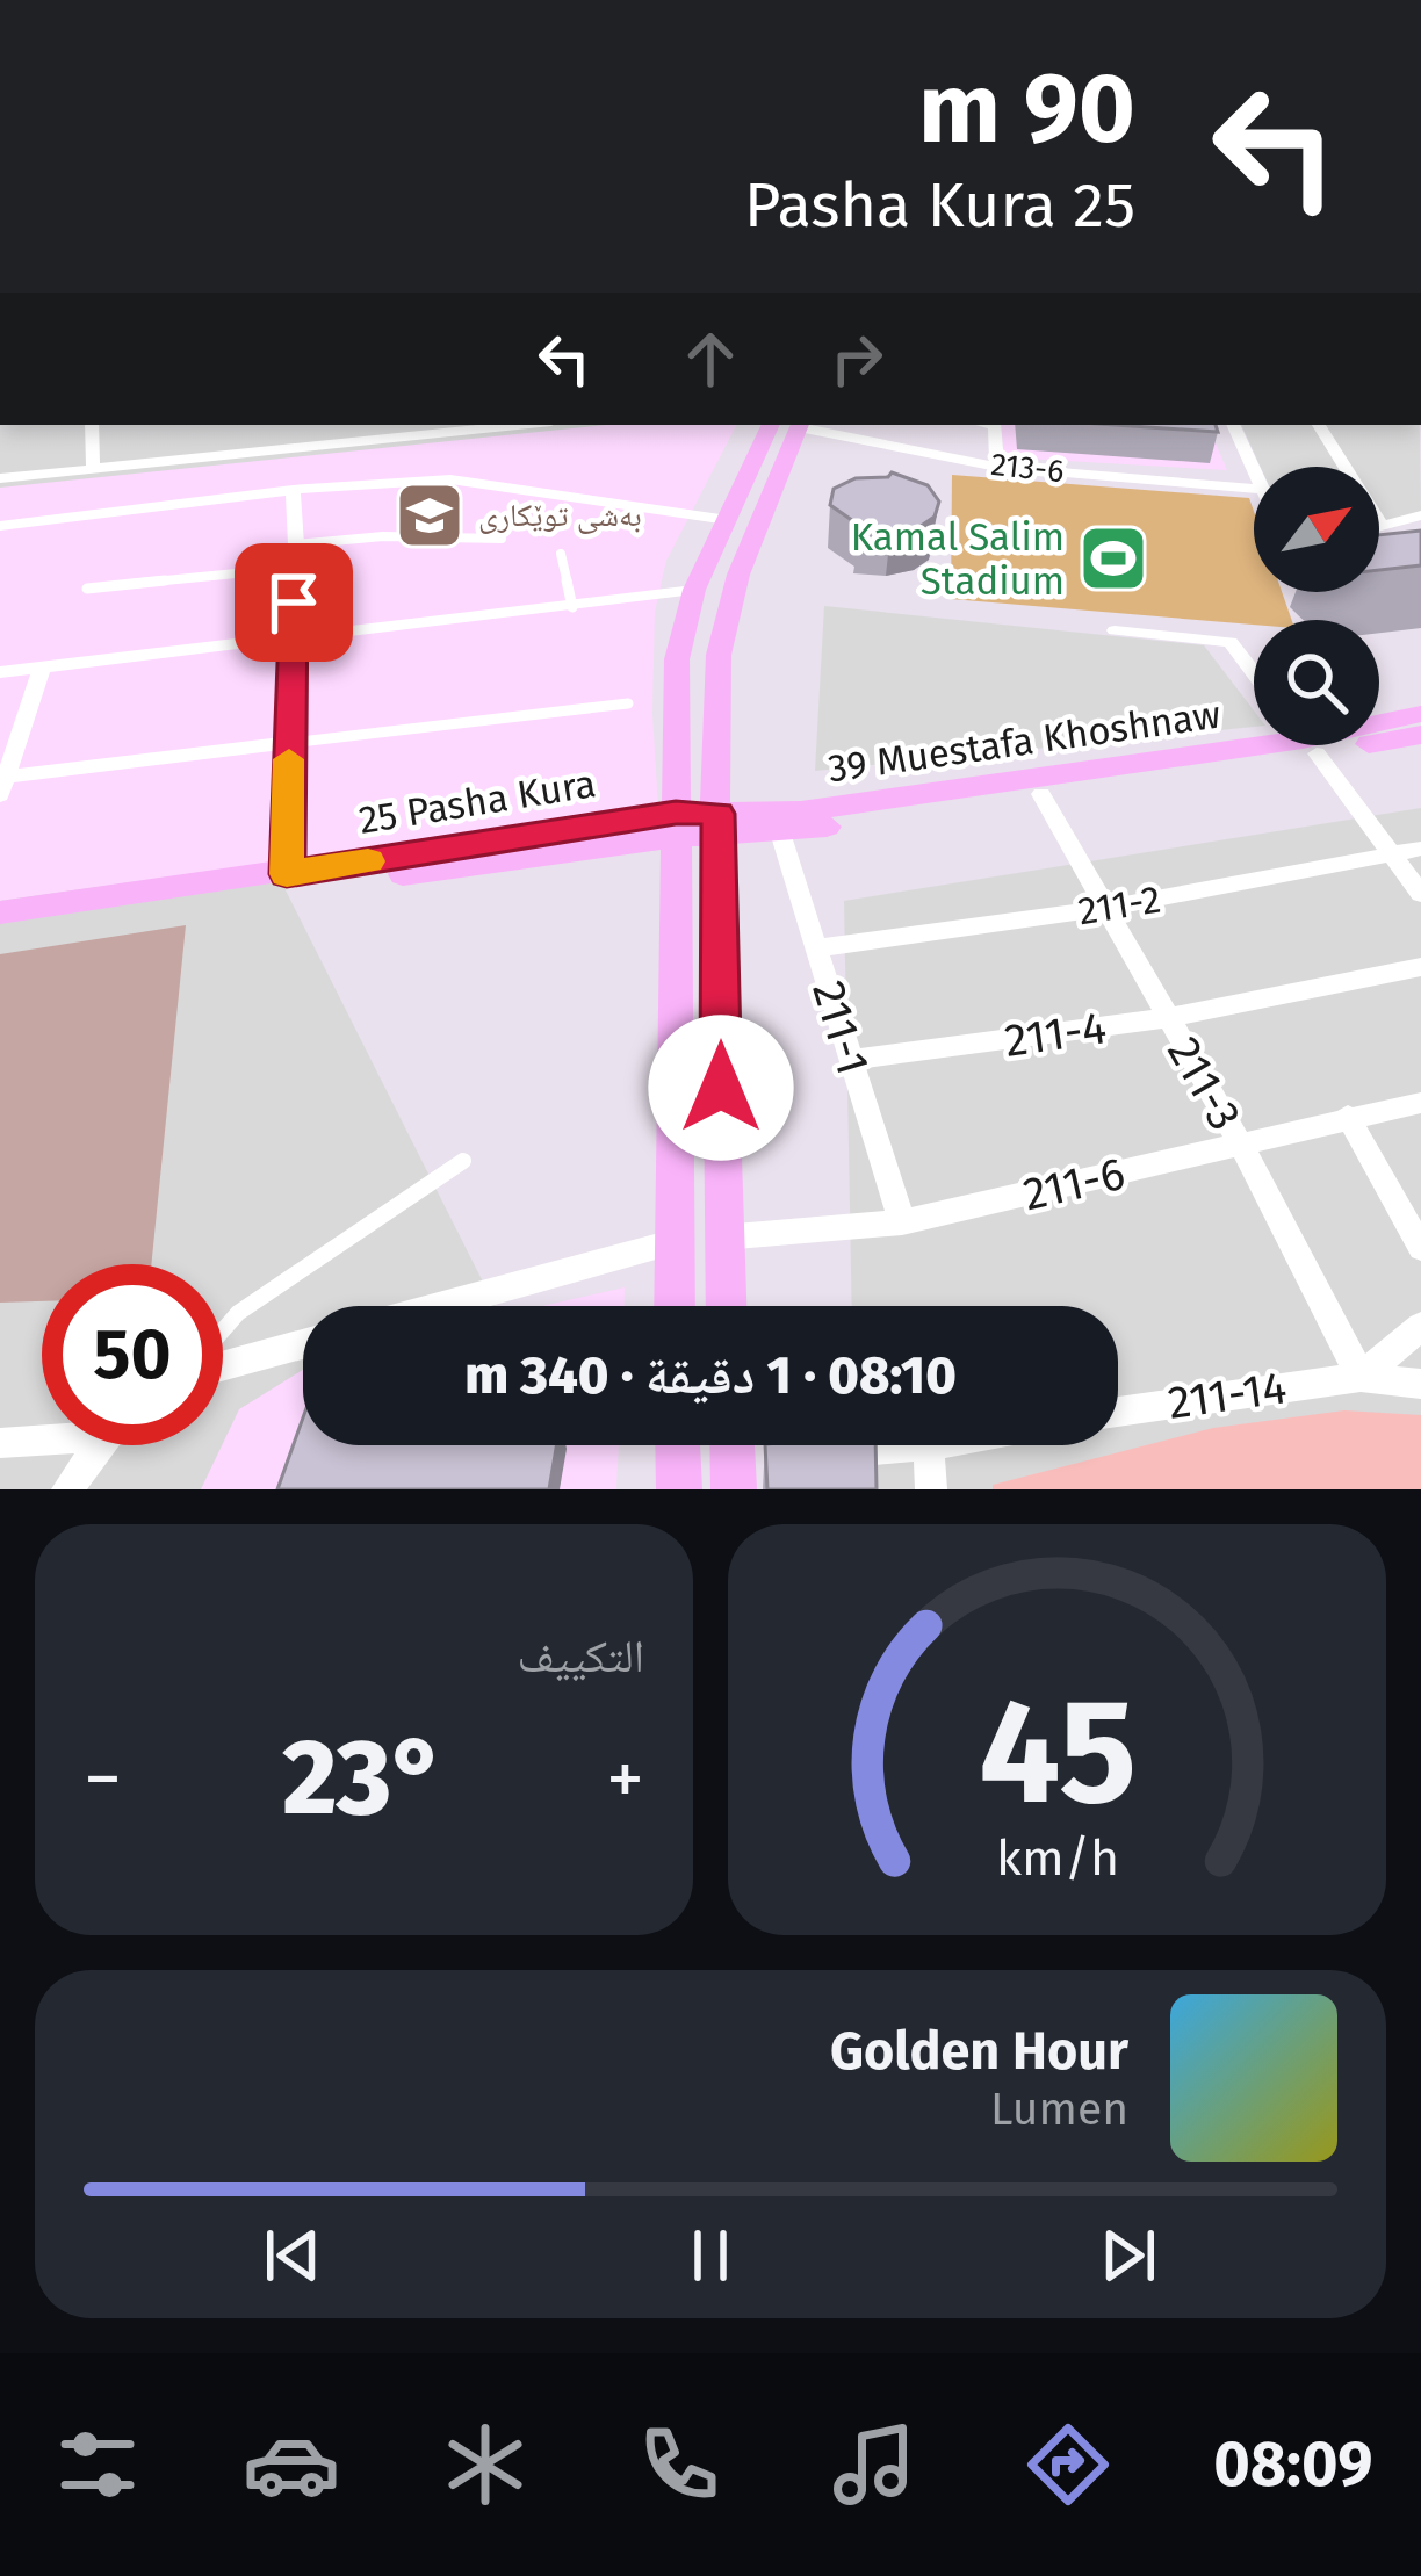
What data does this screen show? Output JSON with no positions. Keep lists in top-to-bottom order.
{
  "streets": {
    "main road": ["39 Muestafa Khoshnaw", "25 Pasha Kura"],
    "street": [
      "213-6",
      "211-2",
      "211-1",
      "211-4",
      "211-3",
      "211-6",
      "211-14"
    ]
  },
  "crossings": [
    ["39 Muestafa Khoshnaw", "25 Pasha Kura"],
    ["39 Muestafa Khoshnaw", "211-1"],
    ["39 Muestafa Khoshnaw", "211-3"],
    ["211-2", "211-1"],
    ["211-2", "211-3"],
    ["211-1", "211-4"],
    ["211-1", "211-6"],
    ["211-4", "211-3"],
    ["211-3", "211-6"],
    ["211-3", "211-14"]
  ],
  "places": {
    "school or university": ["بە‌شی توێكاری"],
    "sports": ["Kamal Salim Stadium"]
  },
  "north": "top right",
  "page": {
    "turn": ["90 m", "25 Pasha Kura"],
    "limit": "50",
    "trip": "08:10 · 1 دقيقة · 340 m",
    "tile": "التكييف",
    "heat": ["−", "23°", "+"],
    "song": ["Golden Hour", "Lumen"],
    "tabs": "08:09",
    "gauge": ["45", "km/h"]
  }
}
